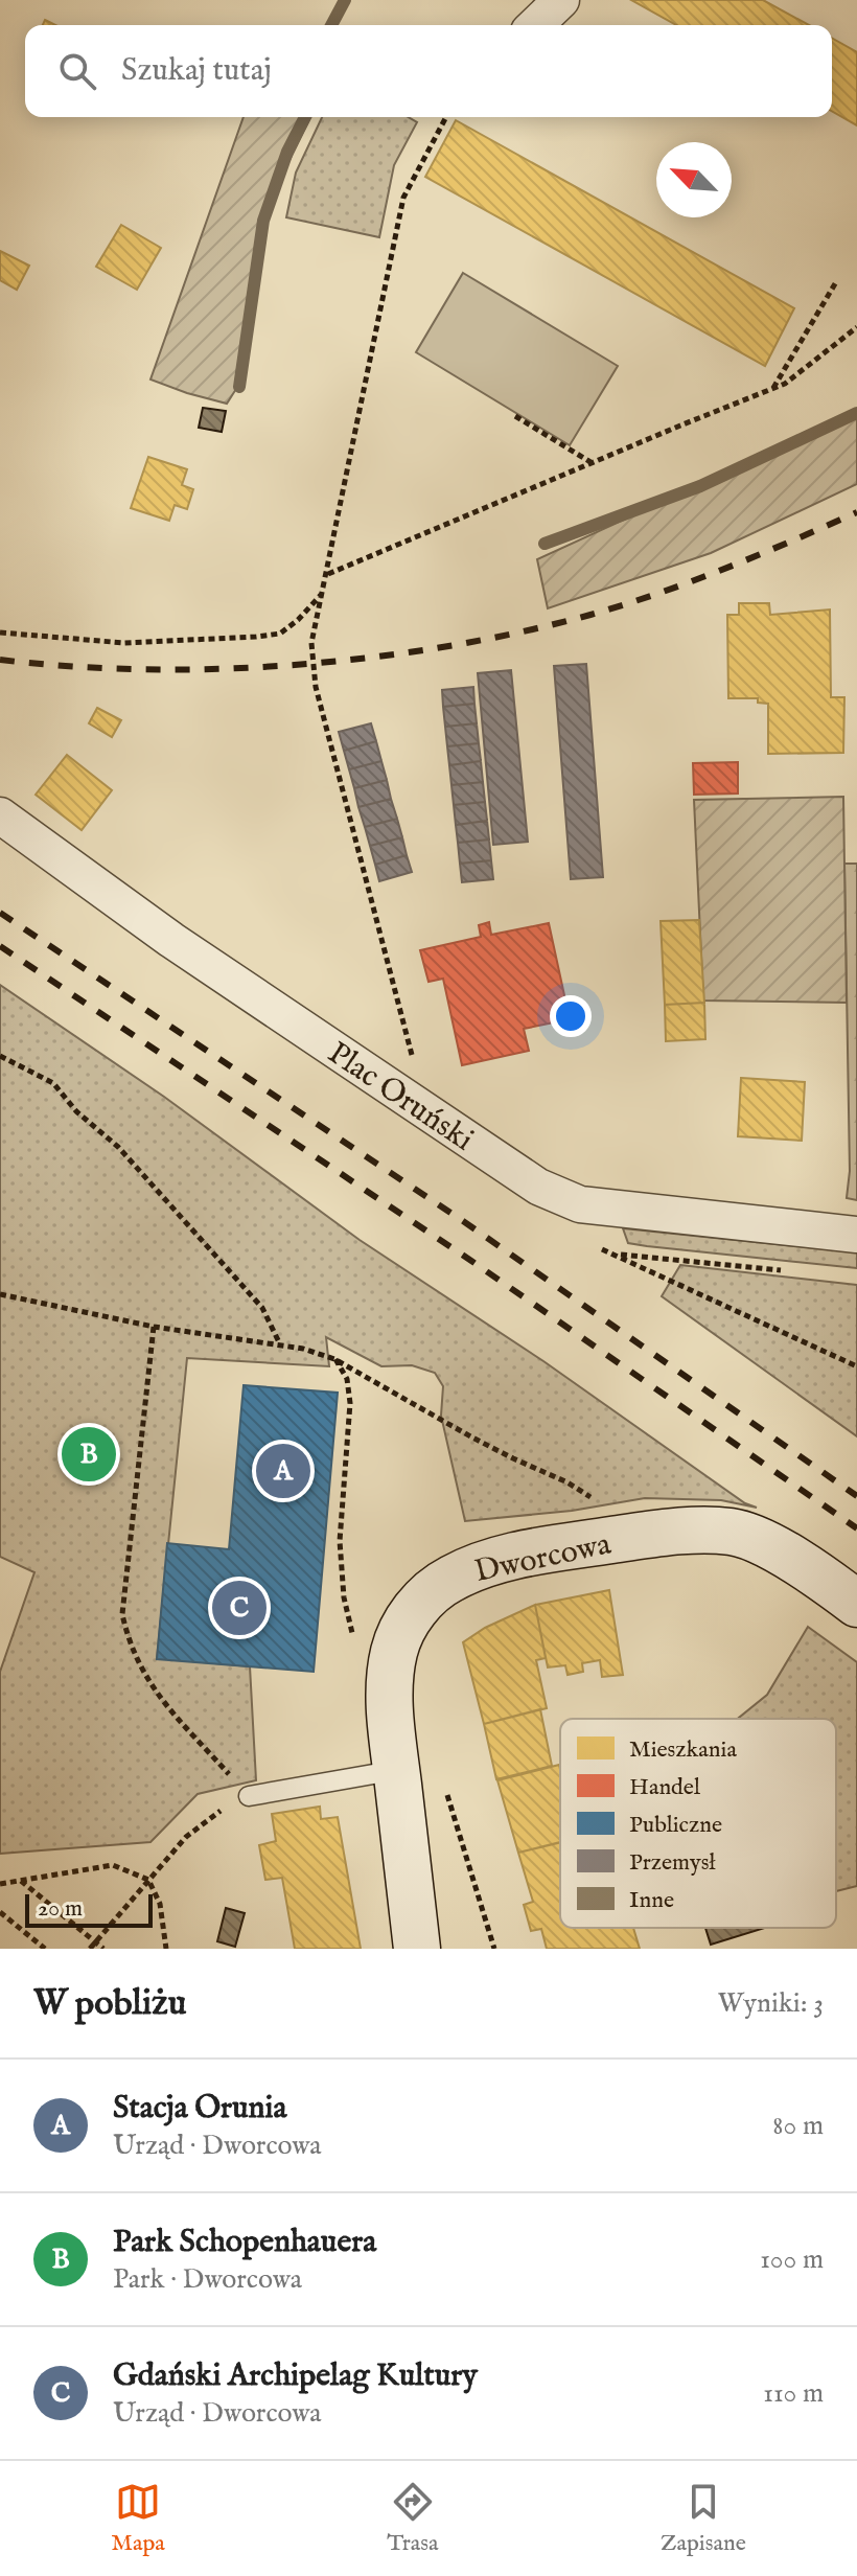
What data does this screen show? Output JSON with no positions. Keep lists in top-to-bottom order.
{
  "streets": {
    "street": ["Plac Oruński", "Dworcowa"]
  },
  "legend": [
    "Mieszkania",
    "Handel",
    "Publiczne",
    "Przemysł",
    "Inne"
  ],
  "scale_bar": "20 m",
  "north": "top left",
  "page": {
    "search": "Szukaj tutaj",
    "pins": ["B", "A", "C"],
    "scale": "20 m",
    "heading": ["W pobliżu", "Wyniki: 3"],
    "list": [
      {
        "mark": "A",
        "name": "Stacja Orunia",
        "note": "Urząd · Dworcowa",
        "value": "80 m"
      },
      {
        "mark": "B",
        "name": "Park Schopenhauera",
        "note": "Park · Dworcowa",
        "value": "100 m"
      },
      {
        "mark": "C",
        "name": "Gdański Archipelag Kultury",
        "note": "Urząd · Dworcowa",
        "value": "110 m"
      }
    ],
    "nav": ["Mapa", "Trasa", "Zapisane"]
  }
}
